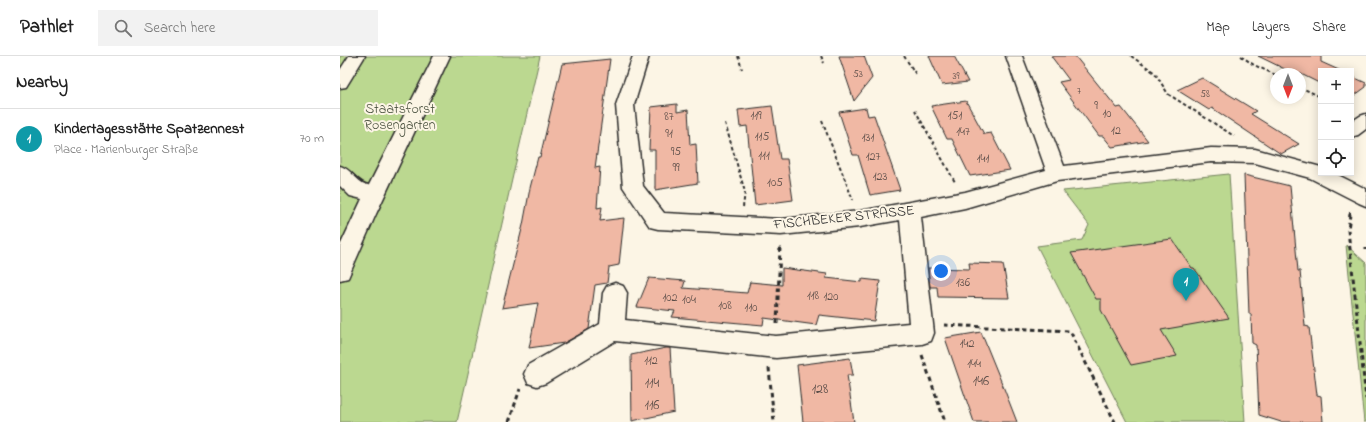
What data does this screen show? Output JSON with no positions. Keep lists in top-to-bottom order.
{
  "streets": {
    "street": ["FISCHBEKER STRASSE"]
  },
  "parks": ["Staatsforst Rosengarten"],
  "house_numbers": [
    "53",
    "39",
    "7",
    "58",
    "9",
    "10",
    "119",
    "151",
    "87",
    "12",
    "147",
    "91",
    "115",
    "131",
    "95",
    "111",
    "127",
    "141",
    "99",
    "123",
    "105",
    "136",
    "118",
    "120",
    "102",
    "104",
    "108",
    "110",
    "142",
    "112",
    "144",
    "146",
    "114",
    "128",
    "116"
  ],
  "north": "bottom",
  "page": {
    "header": "Pathlet",
    "search": "Search here",
    "nav": ["Map", "Layers", "Share"],
    "heading": "Nearby",
    "map_buttons": ["+", "−"],
    "list": [
      {
        "mark": "1",
        "name": "Kindertagesstätte Spatzennest",
        "note": "Place · Marienburger Straße",
        "value": "70 m"
      }
    ],
    "pins": "1"
  }
}
